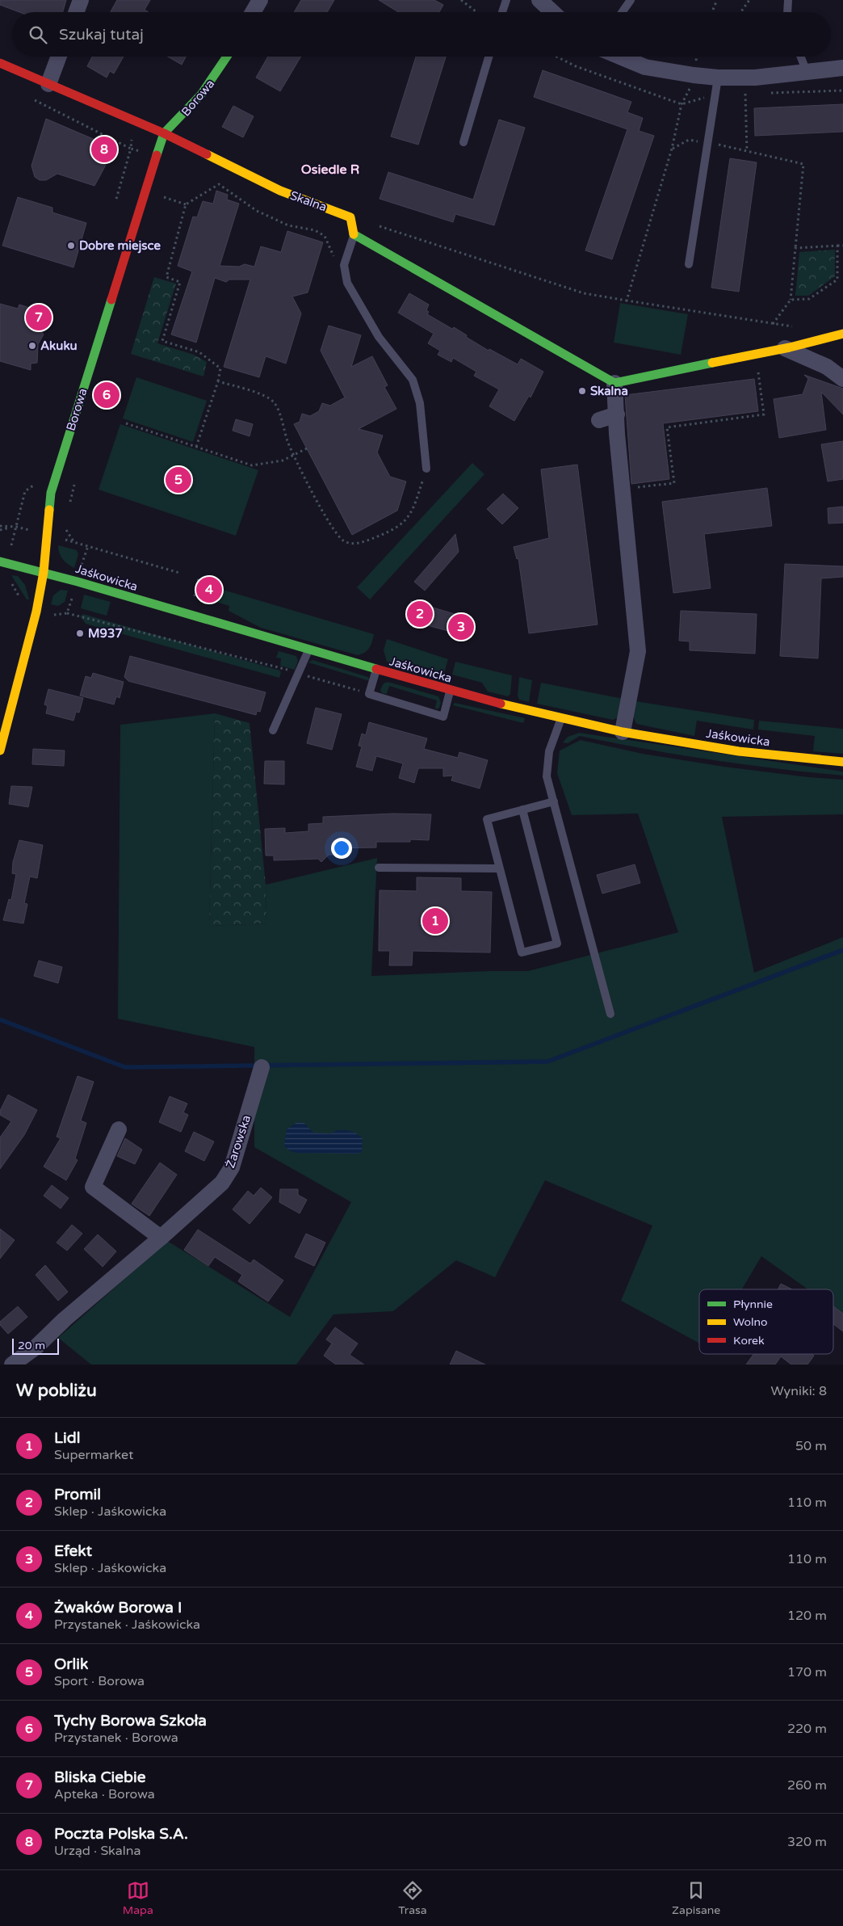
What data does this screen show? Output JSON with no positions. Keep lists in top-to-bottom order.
{
  "streets": {
    "street": [
      "Borowa",
      "Skalna",
      "Jaśkowicka",
      "Żarowska"
    ]
  },
  "crossings": [
    ["Borowa", "Skalna"],
    ["Borowa", "Jaśkowicka"]
  ],
  "districts": ["Osiedle R"],
  "places": [
    "Dobre miejsce",
    "Akuku",
    "Skalna",
    "M937"
  ],
  "legend": ["Płynnie", "Wolno", "Korek"],
  "scale_bar": "20 m",
  "page": {
    "search": "Szukaj tutaj",
    "pins": [
      "8",
      "7",
      "6",
      "5",
      "4",
      "2",
      "3",
      "1"
    ],
    "scale": "20 m",
    "heading": ["W pobliżu", "Wyniki: 8"],
    "list": [
      {
        "mark": "1",
        "name": "Lidl",
        "note": "Supermarket",
        "value": "50 m"
      },
      {
        "mark": "2",
        "name": "Promil",
        "note": "Sklep · Jaśkowicka",
        "value": "110 m"
      },
      {
        "mark": "3",
        "name": "Efekt",
        "note": "Sklep · Jaśkowicka",
        "value": "110 m"
      },
      {
        "mark": "4",
        "name": "Żwaków Borowa I",
        "note": "Przystanek · Jaśkowicka",
        "value": "120 m"
      },
      {
        "mark": "5",
        "name": "Orlik",
        "note": "Sport · Borowa",
        "value": "170 m"
      },
      {
        "mark": "6",
        "name": "Tychy Borowa Szkoła",
        "note": "Przystanek · Borowa",
        "value": "220 m"
      },
      {
        "mark": "7",
        "name": "Bliska Ciebie",
        "note": "Apteka · Borowa",
        "value": "260 m"
      },
      {
        "mark": "8",
        "name": "Poczta Polska S.A.",
        "note": "Urząd · Skalna",
        "value": "320 m"
      }
    ],
    "nav": ["Mapa", "Trasa", "Zapisane"]
  }
}
